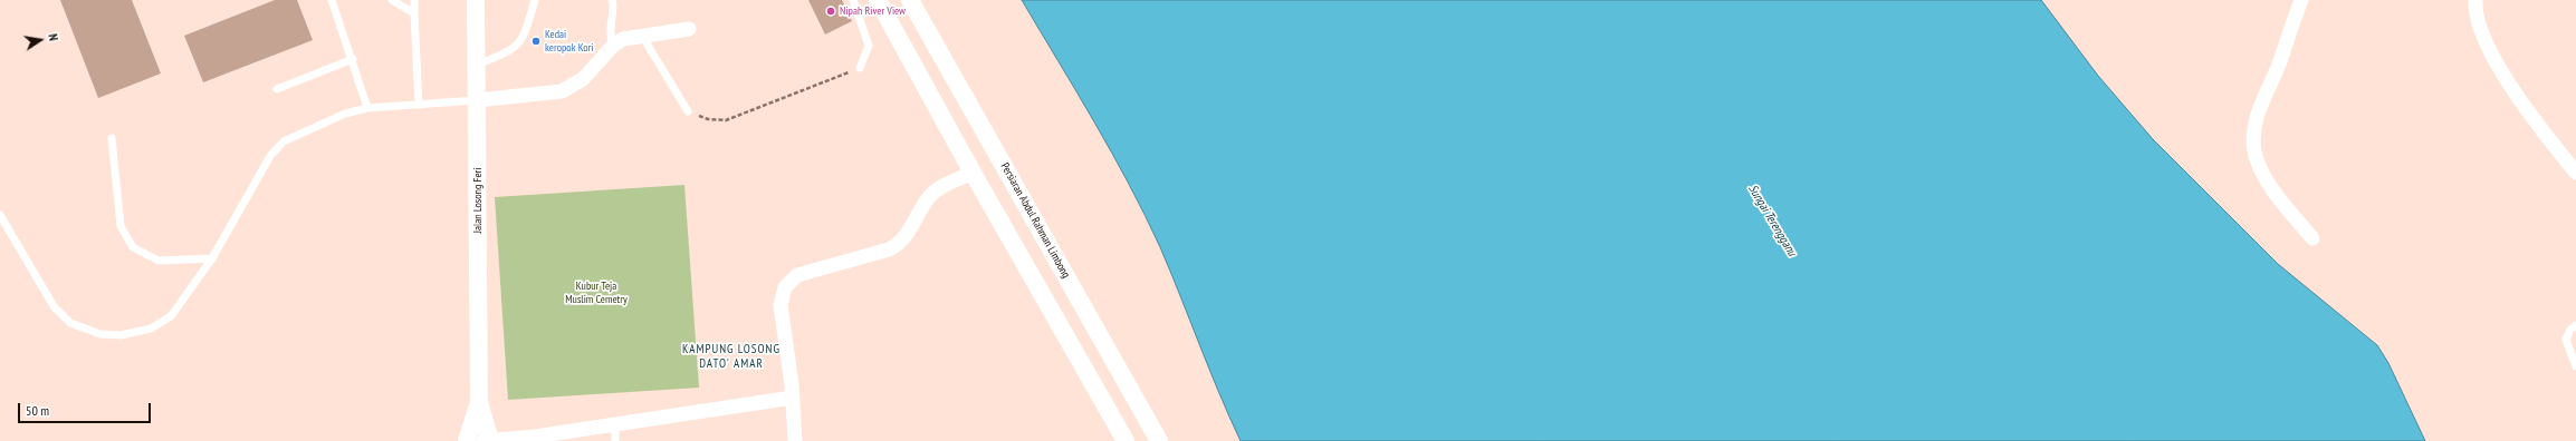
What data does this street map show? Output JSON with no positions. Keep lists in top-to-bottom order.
{
  "streets": {
    "street": ["Jalan Losong Feri", "Persiaran Abdul Rahman Limbong"]
  },
  "districts": ["KAMPUNG LOSONG DATO' AMAR"],
  "water": ["Sungai Terengganu"],
  "parks": ["Kubur Teja Muslim Cemetry"],
  "places": ["Nipah River View", "Kedai keropok Kori"],
  "scale_bar": "50 m",
  "north": "right"
}
